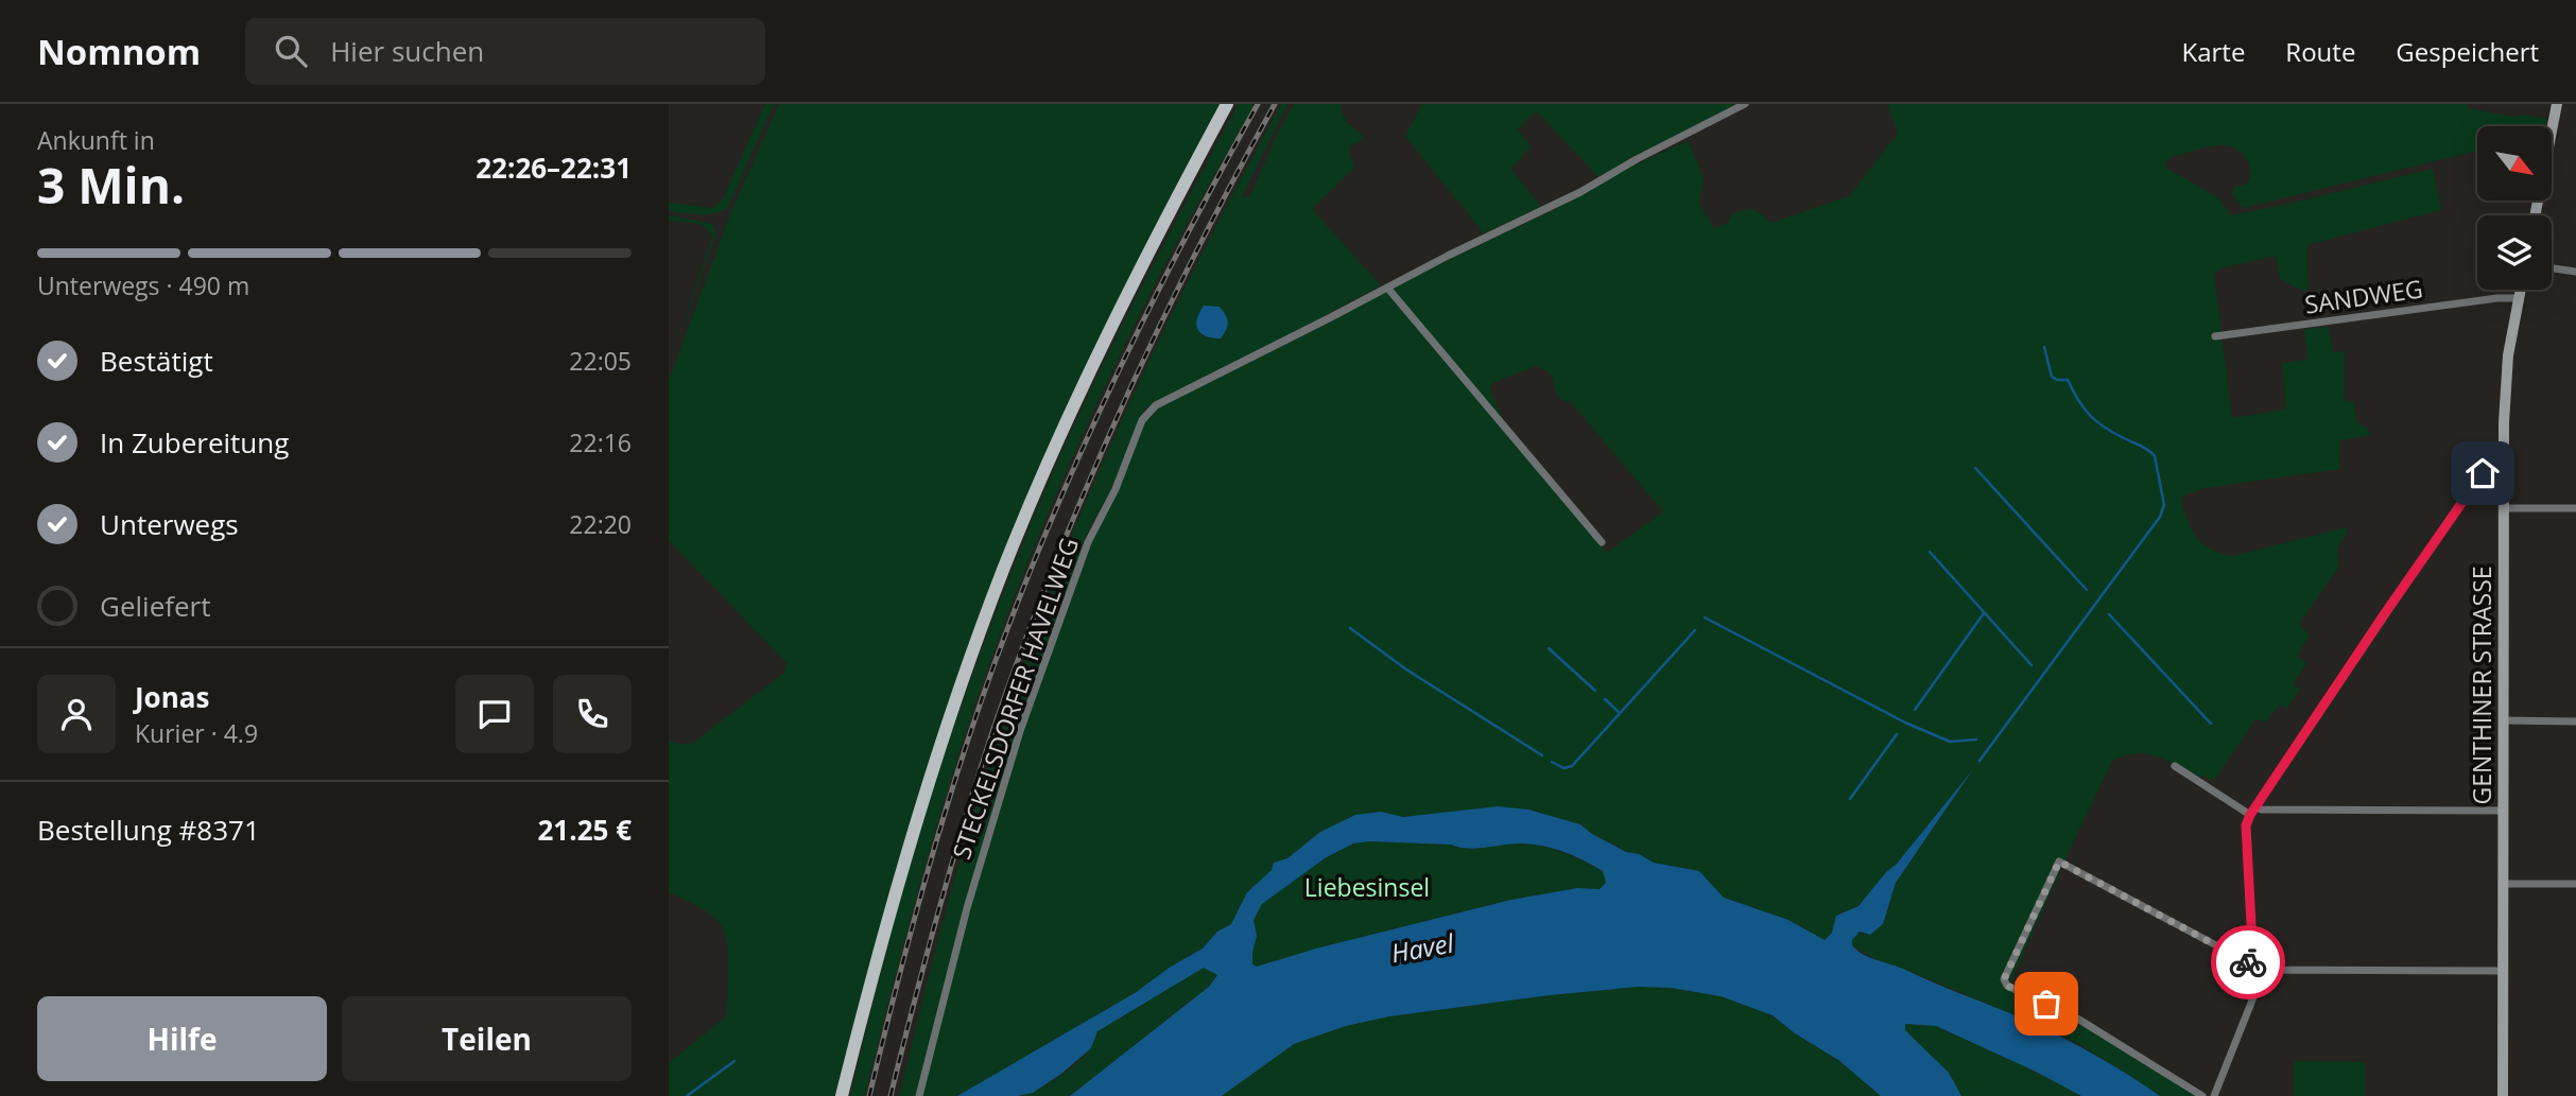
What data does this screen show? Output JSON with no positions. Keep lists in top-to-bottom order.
{
  "streets": {
    "main road": ["GENTHINER STRASSE"],
    "street": ["SANDWEG", "STECKELSDORFER HAVELWEG"]
  },
  "crossings": [
    ["SANDWEG", "GENTHINER STRASSE"]
  ],
  "water": ["Havel"],
  "parks": ["Liebesinsel"],
  "north": "bottom right",
  "page": {
    "header": "Nomnom",
    "search": "Hier suchen",
    "nav": ["Karte", "Route", "Gespeichert"],
    "heading": ["3 Min.", "Ankunft in", "22:26–22:31"],
    "panel": [
      "Jonas",
      "Kurier · 4.9",
      "Bestellung #8371",
      "21.25 €"
    ],
    "bar": "Unterwegs · 490 m",
    "list": [
      ["Bestätigt", "22:05"],
      ["In Zubereitung", "22:16"],
      ["Unterwegs", "22:20"],
      "Geliefert"
    ],
    "buttons": ["Hilfe", "Teilen"]
  }
}
